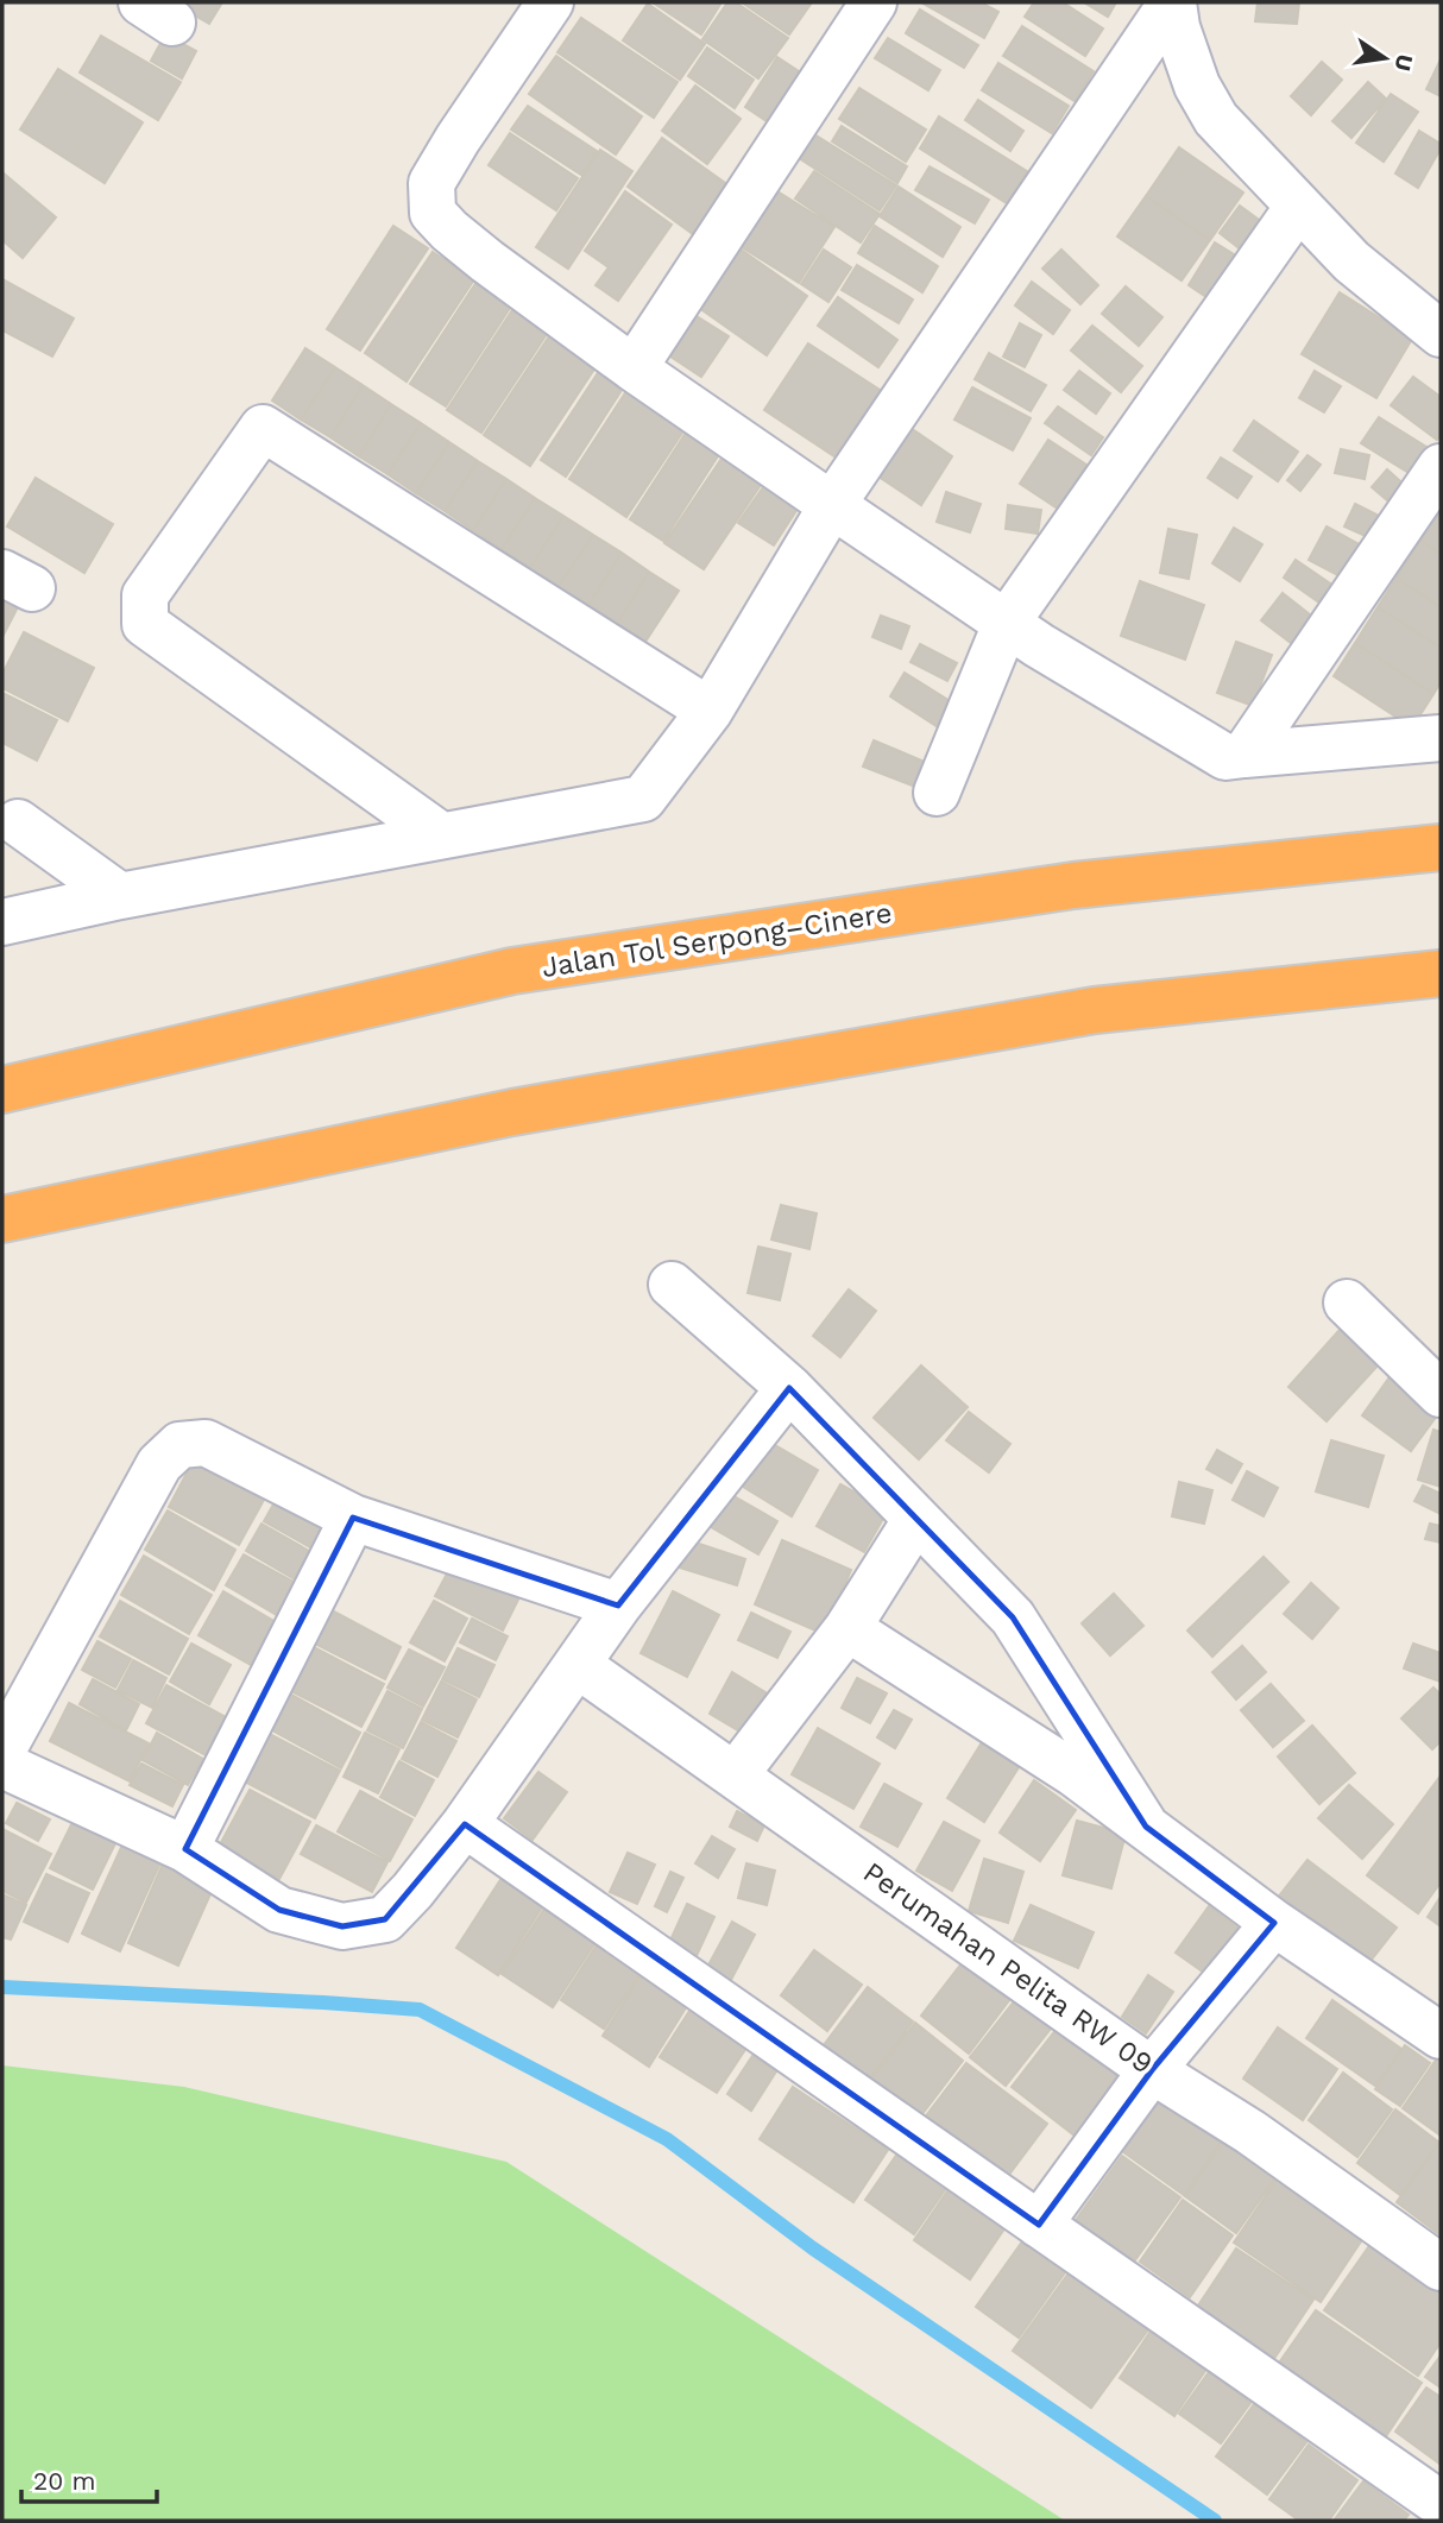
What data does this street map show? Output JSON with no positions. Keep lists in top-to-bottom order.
{
  "streets": {
    "highway": ["Jalan Tol Serpong–Cinere"],
    "street": ["Perumahan Pelita RW 09"]
  },
  "scale_bar": "20 m",
  "north": "right"
}
